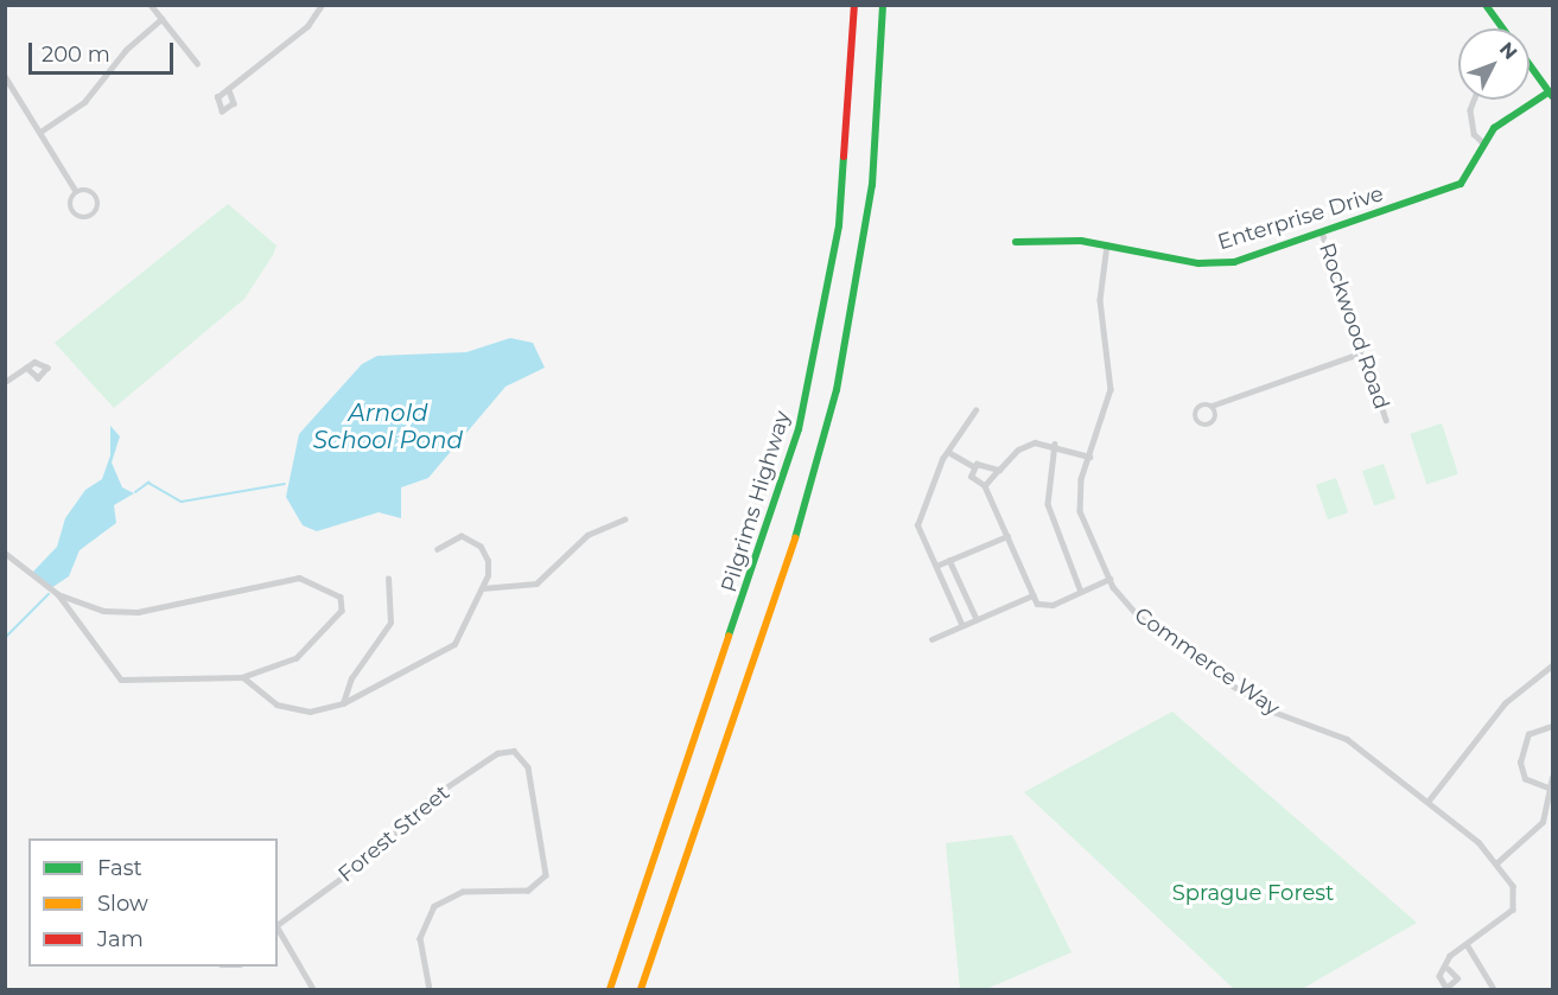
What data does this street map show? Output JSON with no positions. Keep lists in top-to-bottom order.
{
  "streets": {
    "main road": ["Enterprise Drive", "Pilgrims Highway"],
    "street": ["Rockwood Road", "Commerce Way", "Forest Street"]
  },
  "crossings": [
    ["Enterprise Drive", "Rockwood Road"],
    ["Enterprise Drive", "Commerce Way"]
  ],
  "water": ["Arnold School Pond"],
  "parks": ["Sprague Forest"],
  "legend": ["Fast", "Slow", "Jam"],
  "scale_bar": "200 m",
  "north": "top right"
}
